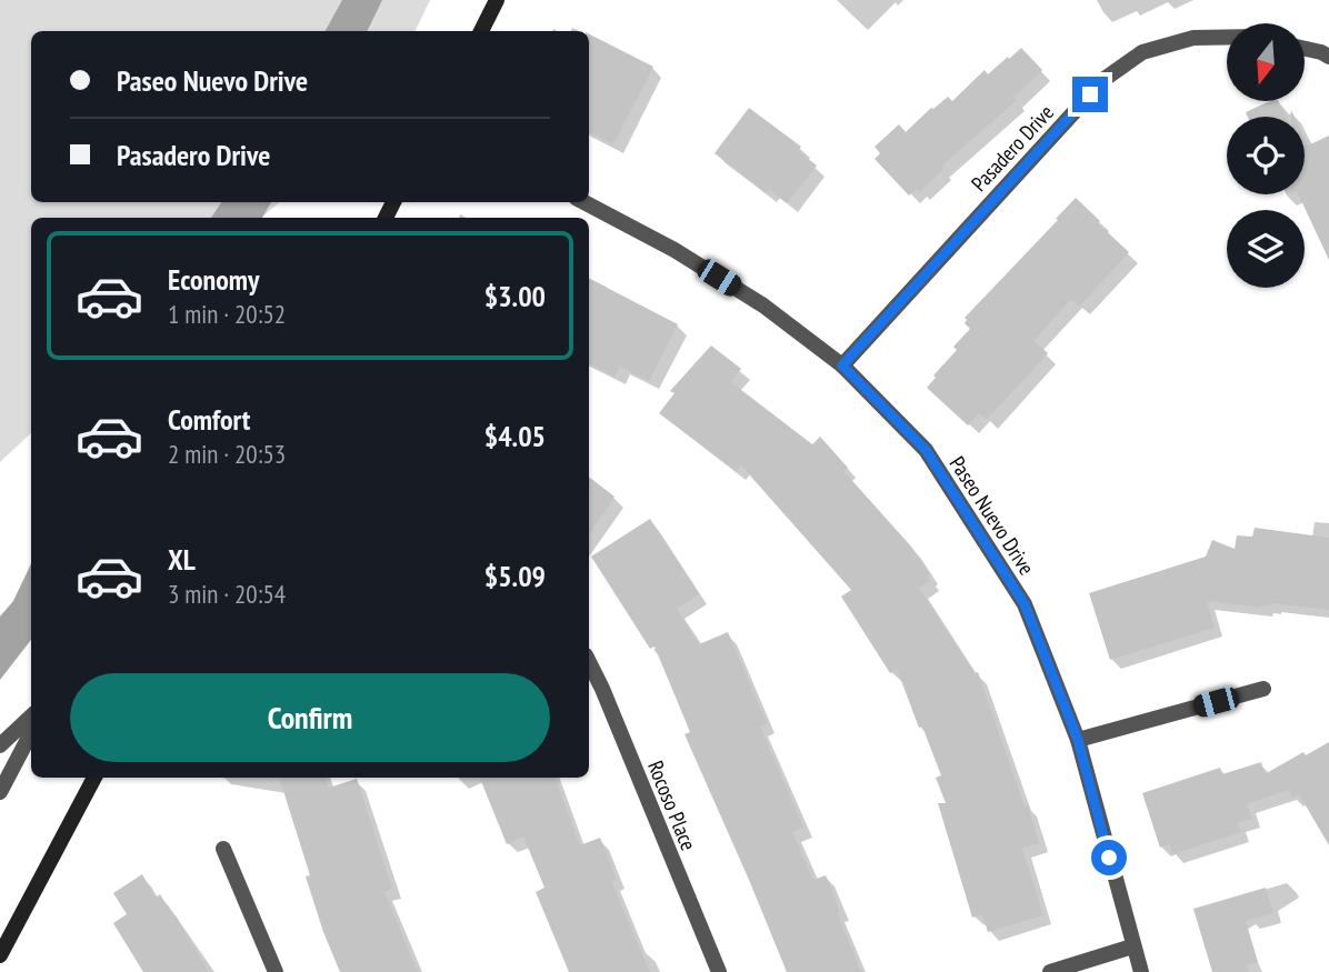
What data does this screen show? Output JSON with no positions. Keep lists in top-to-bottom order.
{
  "streets": {
    "street": ["Pasadero Drive", "Paseo Nuevo Drive", "Rocoso Place"]
  },
  "crossings": [
    ["Pasadero Drive", "Paseo Nuevo Drive"]
  ],
  "north": "bottom",
  "page": {
    "banner": ["Paseo Nuevo Drive", "Pasadero Drive"],
    "list": [
      {
        "name": "Economy",
        "note": "1 min · 20:52",
        "value": "$3.00"
      },
      {
        "name": "Comfort",
        "note": "2 min · 20:53",
        "value": "$4.05"
      },
      {
        "name": "XL",
        "note": "3 min · 20:54",
        "value": "$5.09"
      }
    ],
    "buttons": "Confirm"
  }
}
